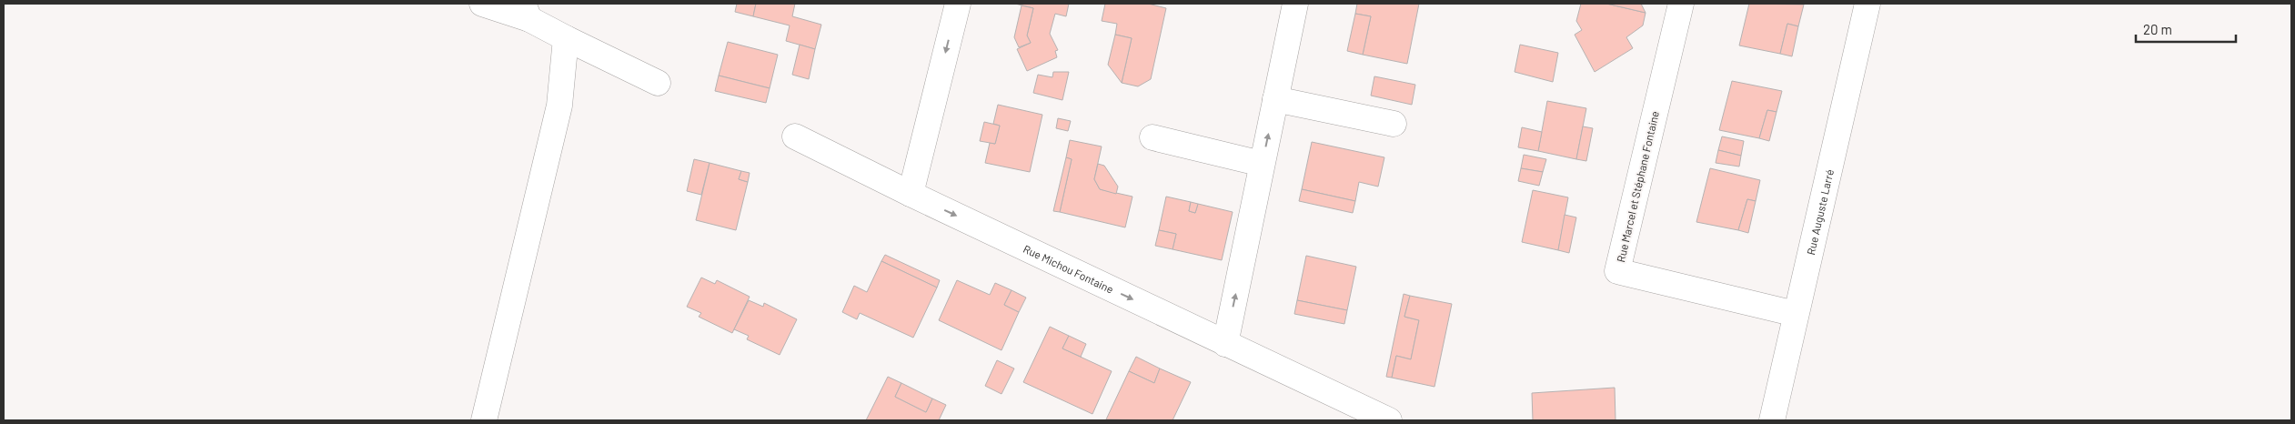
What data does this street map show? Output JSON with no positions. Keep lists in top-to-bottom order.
{
  "streets": {
    "street": ["Rue Marcel et Stéphane Fontaine", "Rue Auguste Larré", "Rue Michou Fontaine"]
  },
  "crossings": [
    ["Rue Marcel et Stéphane Fontaine", "Rue Auguste Larré"]
  ],
  "scale_bar": "20 m"
}
